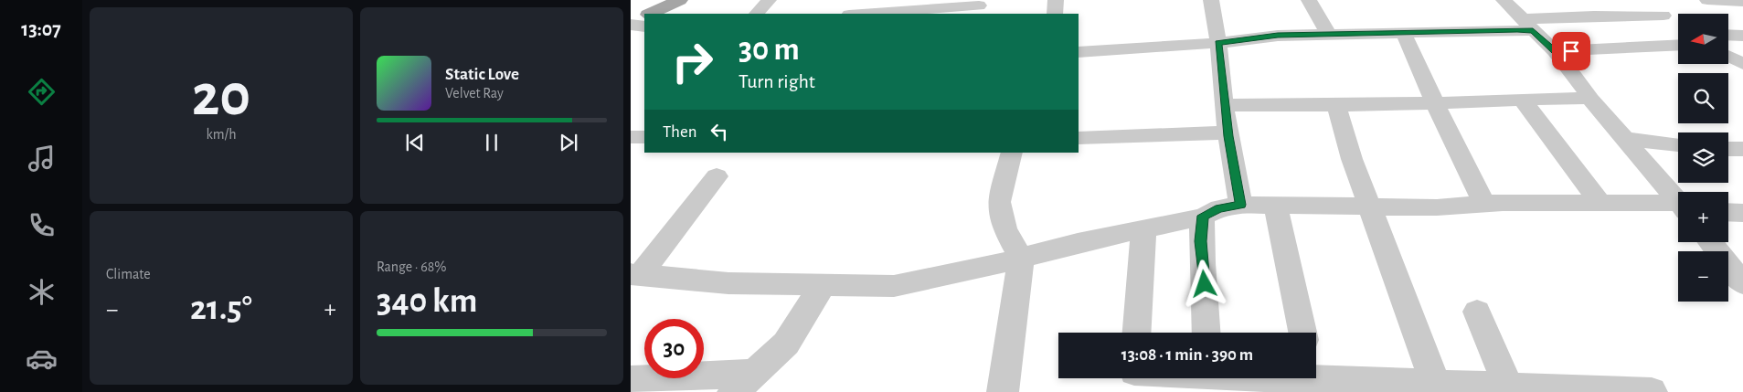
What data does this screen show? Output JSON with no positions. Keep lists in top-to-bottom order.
{
  "north": "left",
  "page": {
    "tabs": "13:07",
    "tile": [
      ["20", "km/h"],
      "Climate",
      ["Range · 68%", "340 km"]
    ],
    "map_buttons": ["+", "−"],
    "turn": ["30 m", "Turn right"],
    "song": ["Static Love", "Velvet Ray"],
    "then": "Then",
    "heat": ["−", "21.5°", "+"],
    "limit": "30",
    "trip": "13:08 · 1 min · 390 m"
  }
}
